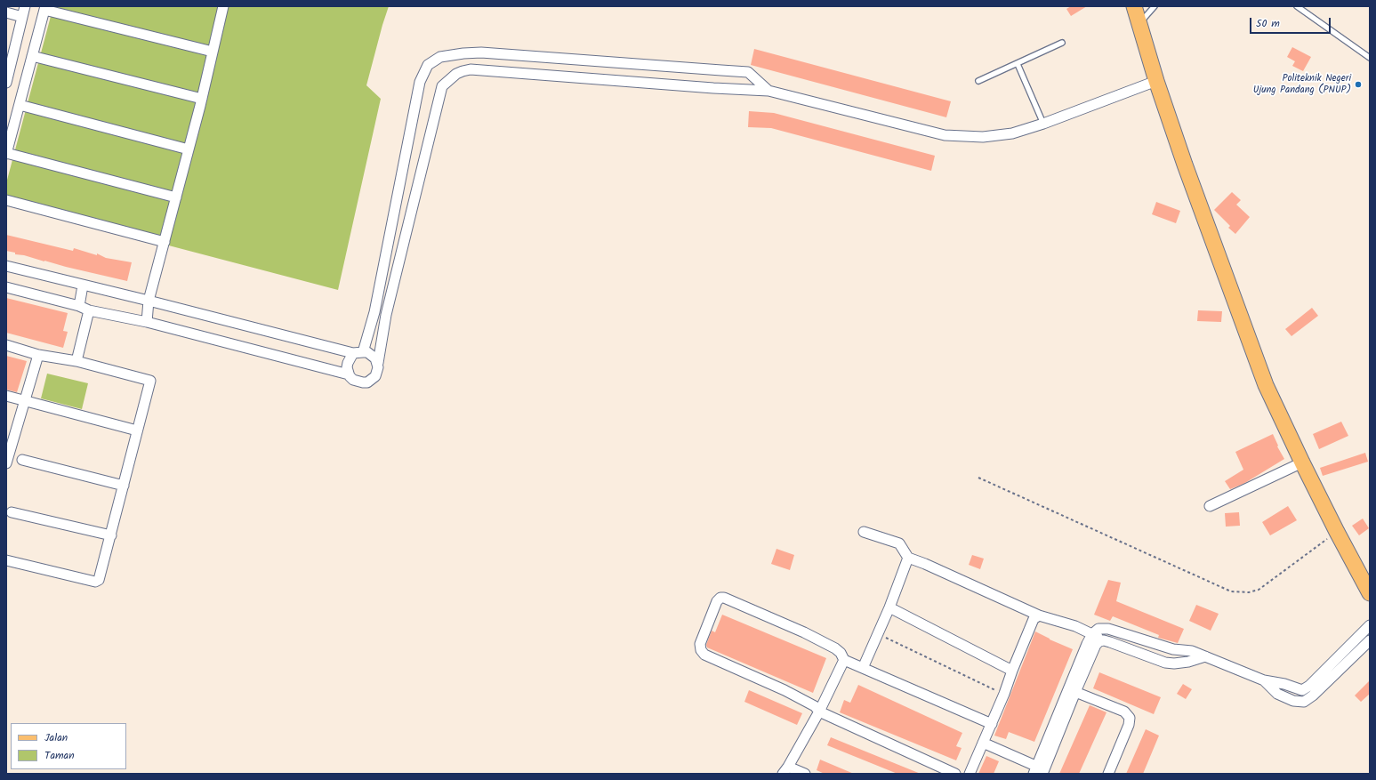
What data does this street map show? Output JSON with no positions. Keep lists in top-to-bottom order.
{
  "places": ["Politeknik Negeri Ujung Pandang (PNUP)"],
  "legend": ["Jalan", "Taman"],
  "scale_bar": "50 m"
}
